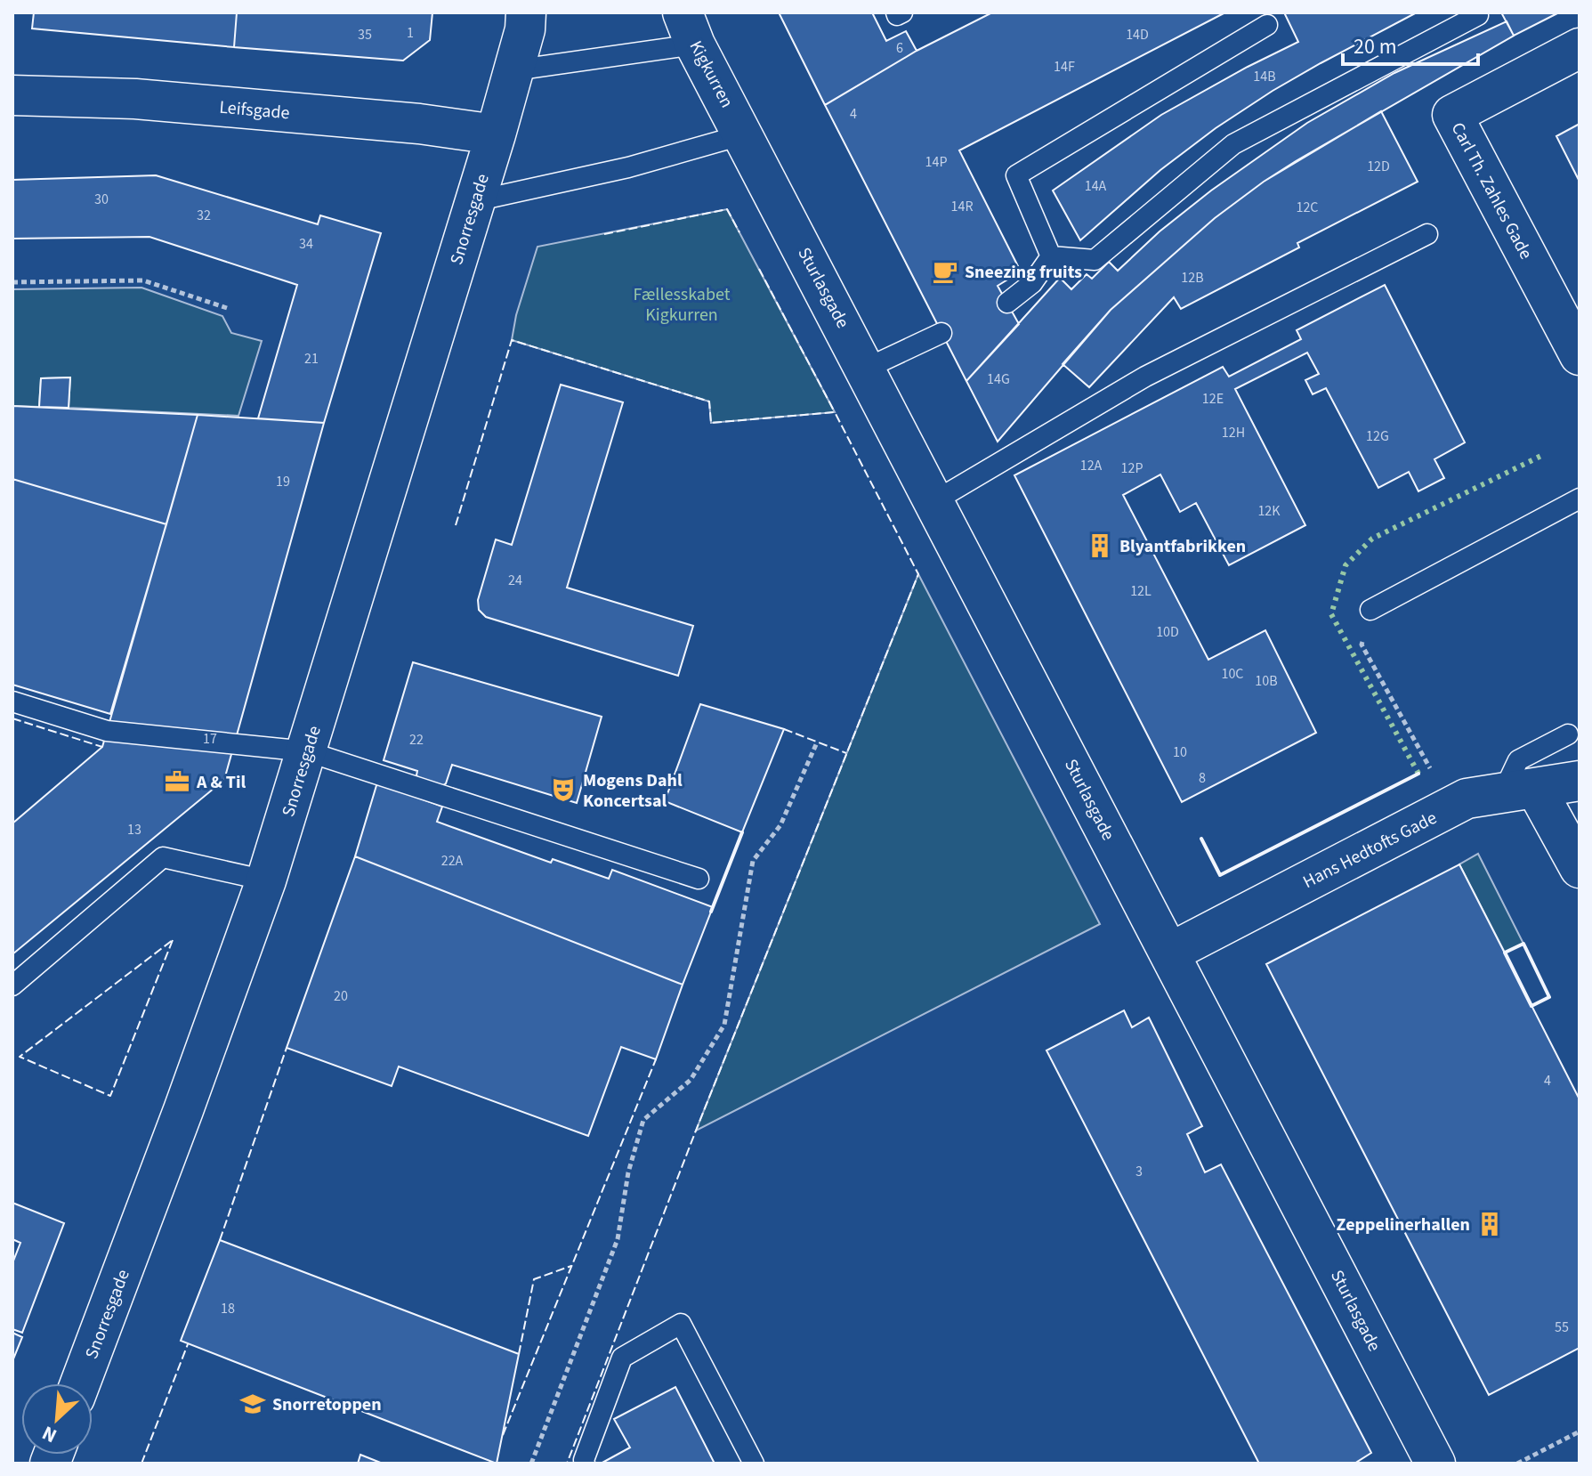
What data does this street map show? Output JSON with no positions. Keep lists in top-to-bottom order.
{
  "streets": {
    "street": [
      "Kigkurren",
      "Leifsgade",
      "Carl Th. Zahles Gade",
      "Snorresgade",
      "Sturlasgade",
      "Hans Hedtofts Gade"
    ]
  },
  "crossings": [
    ["Kigkurren", "Sturlasgade"],
    ["Leifsgade", "Snorresgade"],
    ["Sturlasgade", "Hans Hedtofts Gade"]
  ],
  "parks": ["Fællesskabet Kigkurren"],
  "places": {
    "cafe": ["Sneezing fruits"],
    "building": ["Blyantfabrikken", "Zeppelinerhallen"],
    "office": ["A & Til"],
    "theatre": ["Mogens Dahl Koncertsal"],
    "school or university": ["Snorretoppen"]
  },
  "house_numbers": [
    "1",
    "35",
    "14D",
    "6",
    "14F",
    "14B",
    "4",
    "14P",
    "12D",
    "14A",
    "30",
    "14R",
    "12C",
    "32",
    "34",
    "12B",
    "21",
    "14G",
    "12E",
    "12H",
    "12G",
    "12A",
    "12P",
    "19",
    "12K",
    "24",
    "12L",
    "10D",
    "10C",
    "10B",
    "17",
    "22",
    "10",
    "8",
    "13",
    "22A",
    "20",
    "4",
    "3",
    "18",
    "55"
  ],
  "scale_bar": "20 m",
  "north": "bottom left"
}
